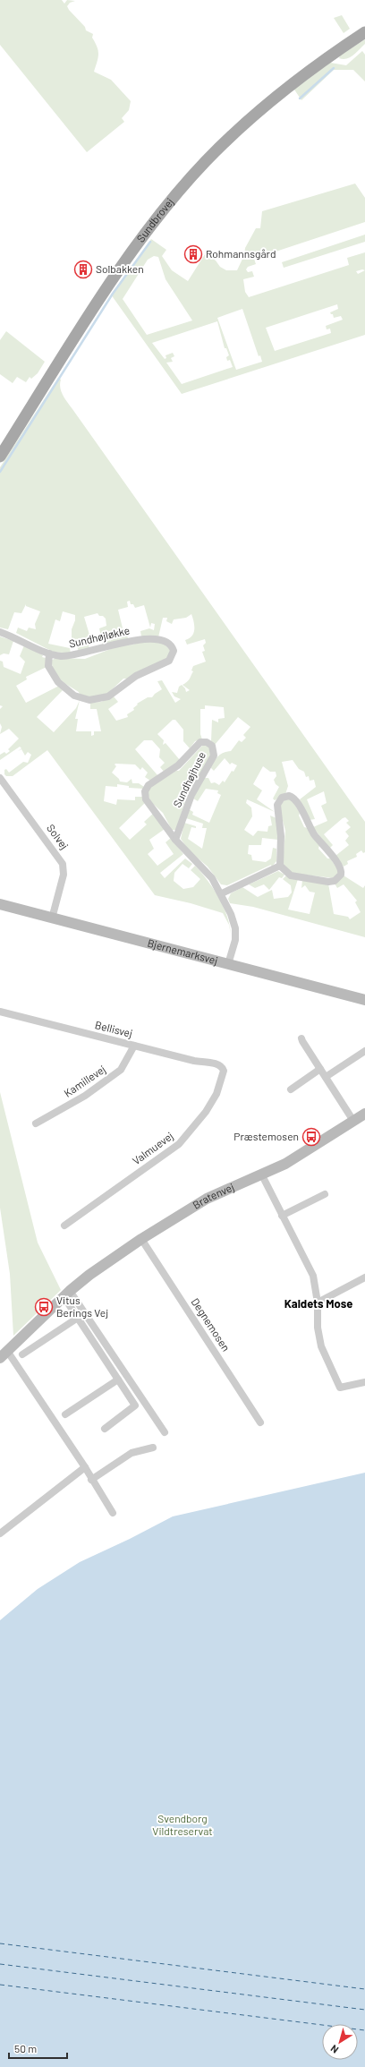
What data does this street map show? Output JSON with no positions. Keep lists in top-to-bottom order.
{
  "streets": {
    "main road": ["Sundbrovej"],
    "street": [
      "Sundhøjløkke",
      "Sundhøjhuse",
      "Solvej",
      "Bjernemarksvej",
      "Bellisvej",
      "Kamillevej",
      "Valmuevej",
      "Bratenvej",
      "Degnemosen"
    ]
  },
  "crossings": [
    ["Sundhøjhuse", "Bjernemarksvej"],
    ["Solvej", "Bjernemarksvej"],
    ["Bellisvej", "Kamillevej"],
    ["Bellisvej", "Valmuevej"],
    ["Bratenvej", "Degnemosen"]
  ],
  "districts": ["Kaldets Mose"],
  "parks": ["Svendborg Vildtreservat"],
  "places": {
    "building": ["Rohmannsgård", "Solbakken"],
    "bus stop": ["Præstemosen", "Vitus Berings Vej"]
  },
  "scale_bar": "50 m",
  "north": "bottom left"
}
